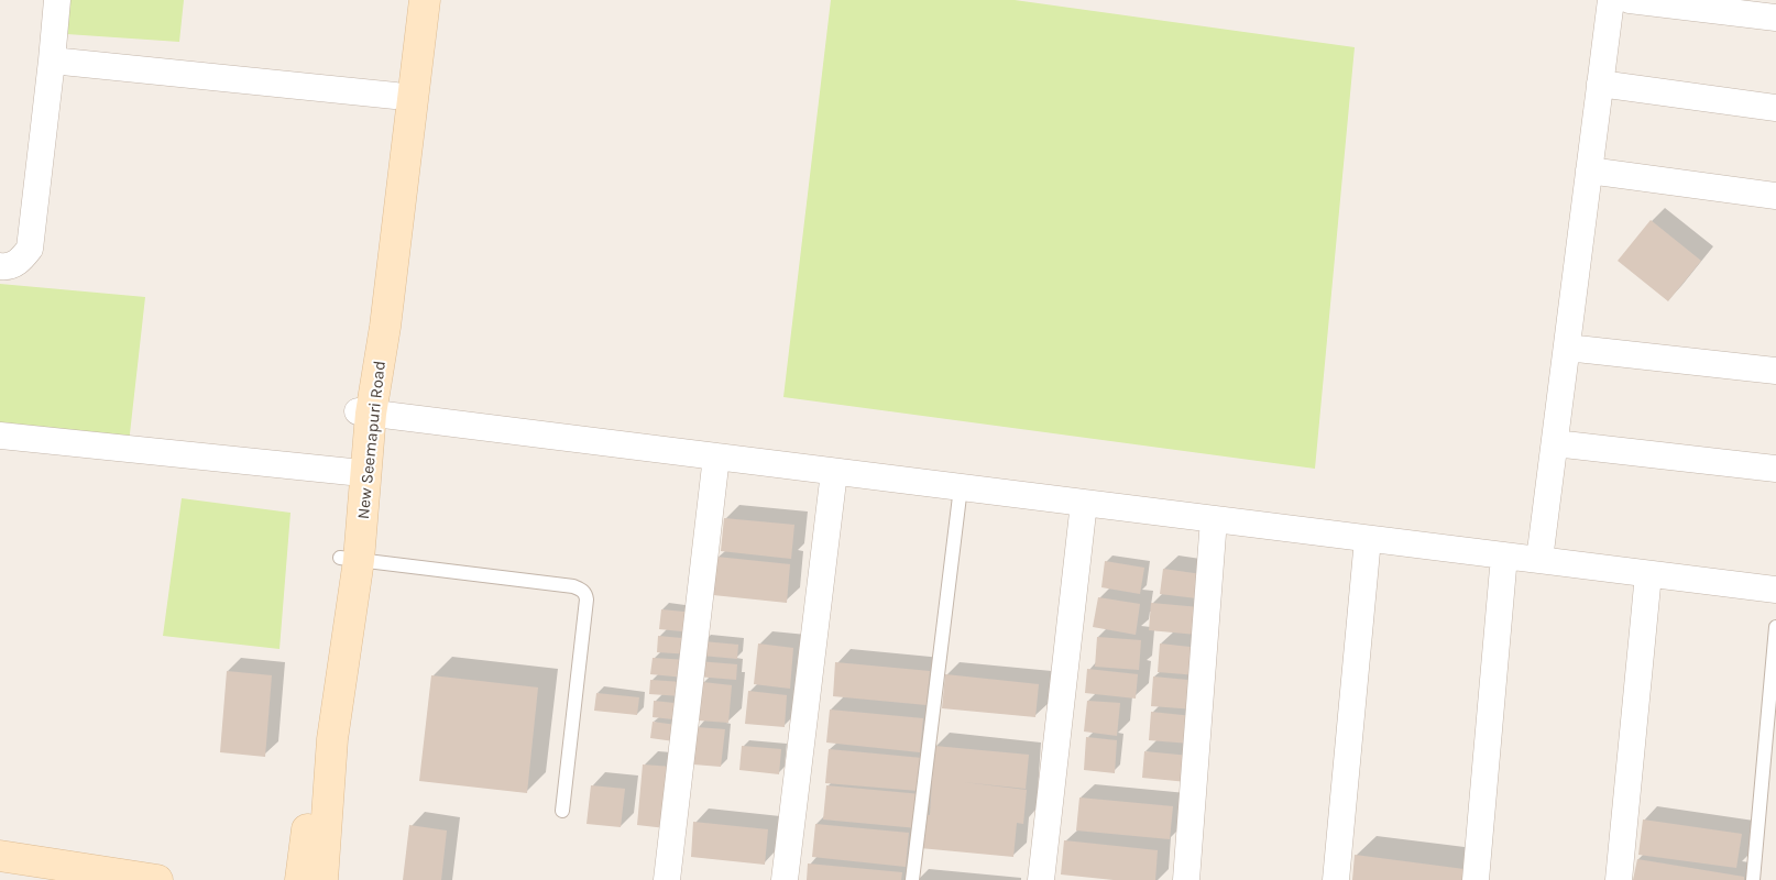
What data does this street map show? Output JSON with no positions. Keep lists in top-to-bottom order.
{
  "streets": {
    "main road": ["New Seemapuri Road"]
  }
}
